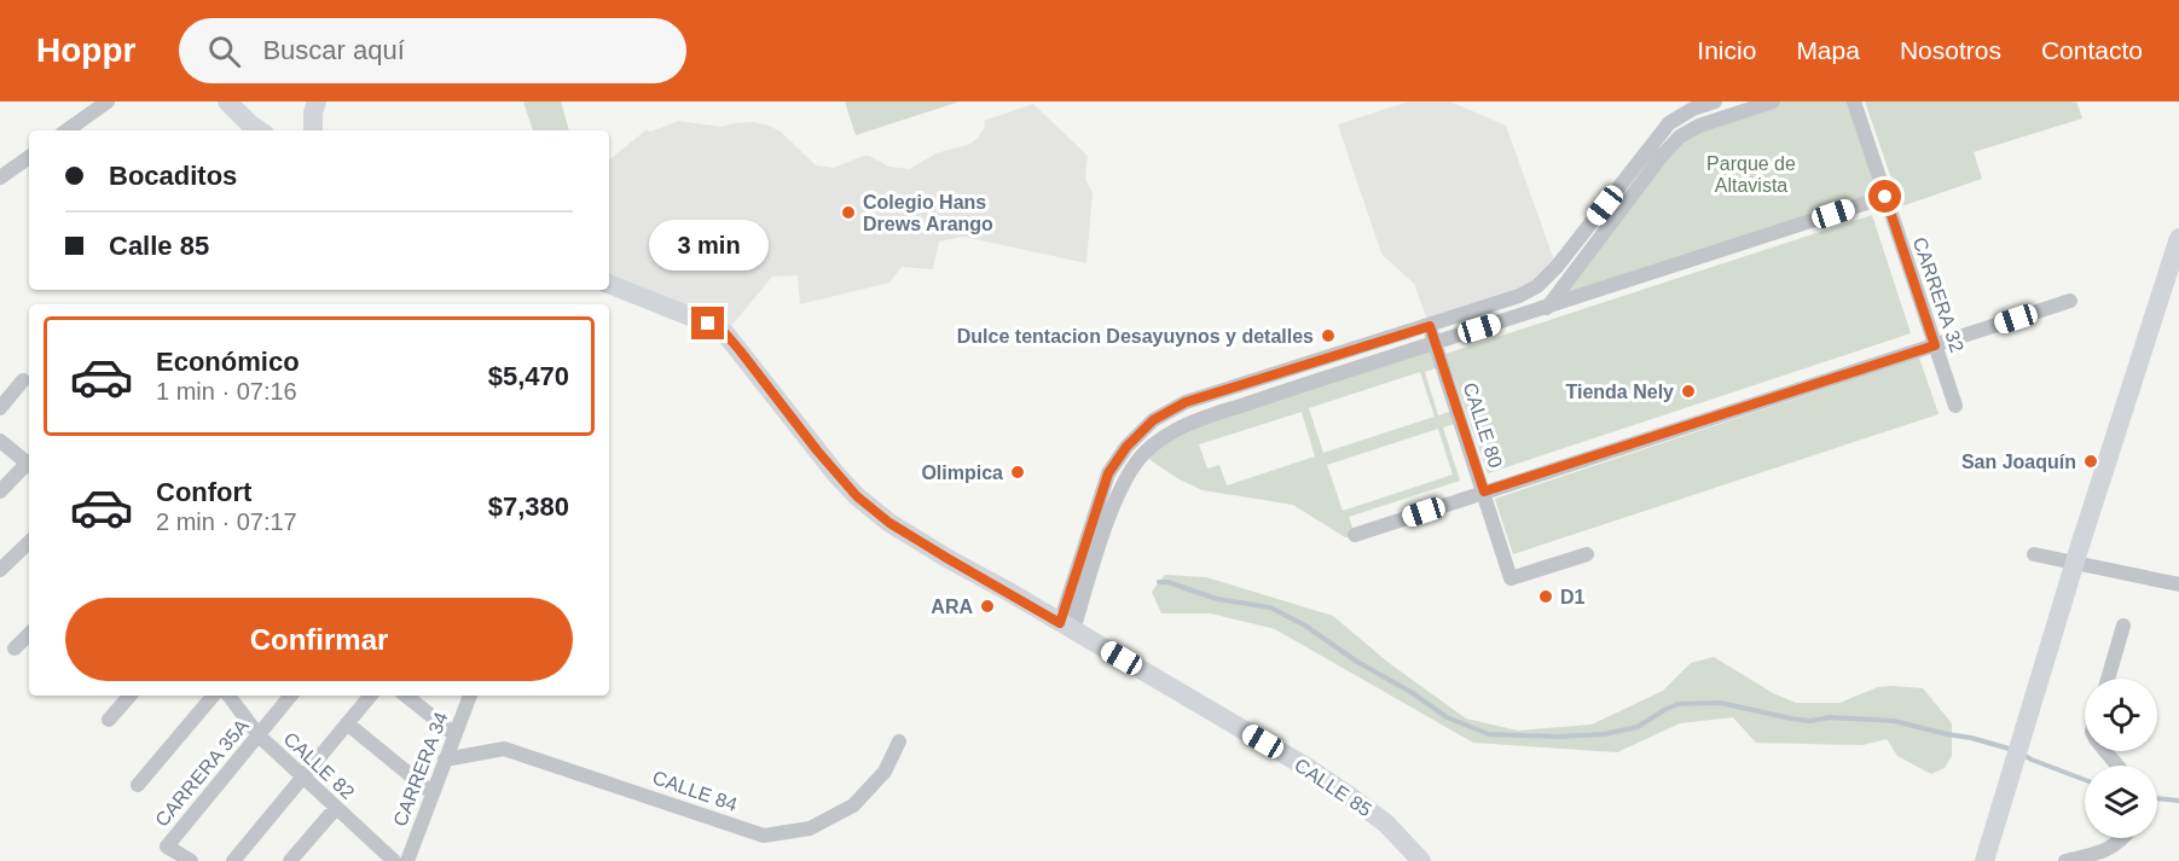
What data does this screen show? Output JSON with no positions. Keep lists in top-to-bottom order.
{
  "streets": {
    "main road": ["CALLE 85"],
    "street": [
      "CARRERA 32",
      "CALLE 80",
      "CALLE 82",
      "CARRERA 34",
      "CARRERA 35A",
      "CALLE 84"
    ]
  },
  "crossings": [
    ["CALLE 82", "CARRERA 35A"],
    ["CARRERA 34", "CALLE 84"]
  ],
  "parks": ["Parque de Altavista"],
  "places": [
    "Colegio Hans Drews Arango",
    "Dulce tentacion Desayuynos y detalles",
    "Tienda Nely",
    "San Joaquín",
    "Olimpica",
    "D1",
    "ARA"
  ],
  "page": {
    "header": "Hoppr",
    "search": "Buscar aquí",
    "nav": [
      "Inicio",
      "Mapa",
      "Nosotros",
      "Contacto"
    ],
    "banner": ["Bocaditos", "Calle 85"],
    "bubble": "3 min",
    "list": [
      {
        "name": "Económico",
        "note": "1 min · 07:16",
        "value": "$5,470"
      },
      {
        "name": "Confort",
        "note": "2 min · 07:17",
        "value": "$7,380"
      }
    ],
    "buttons": "Confirmar"
  }
}
